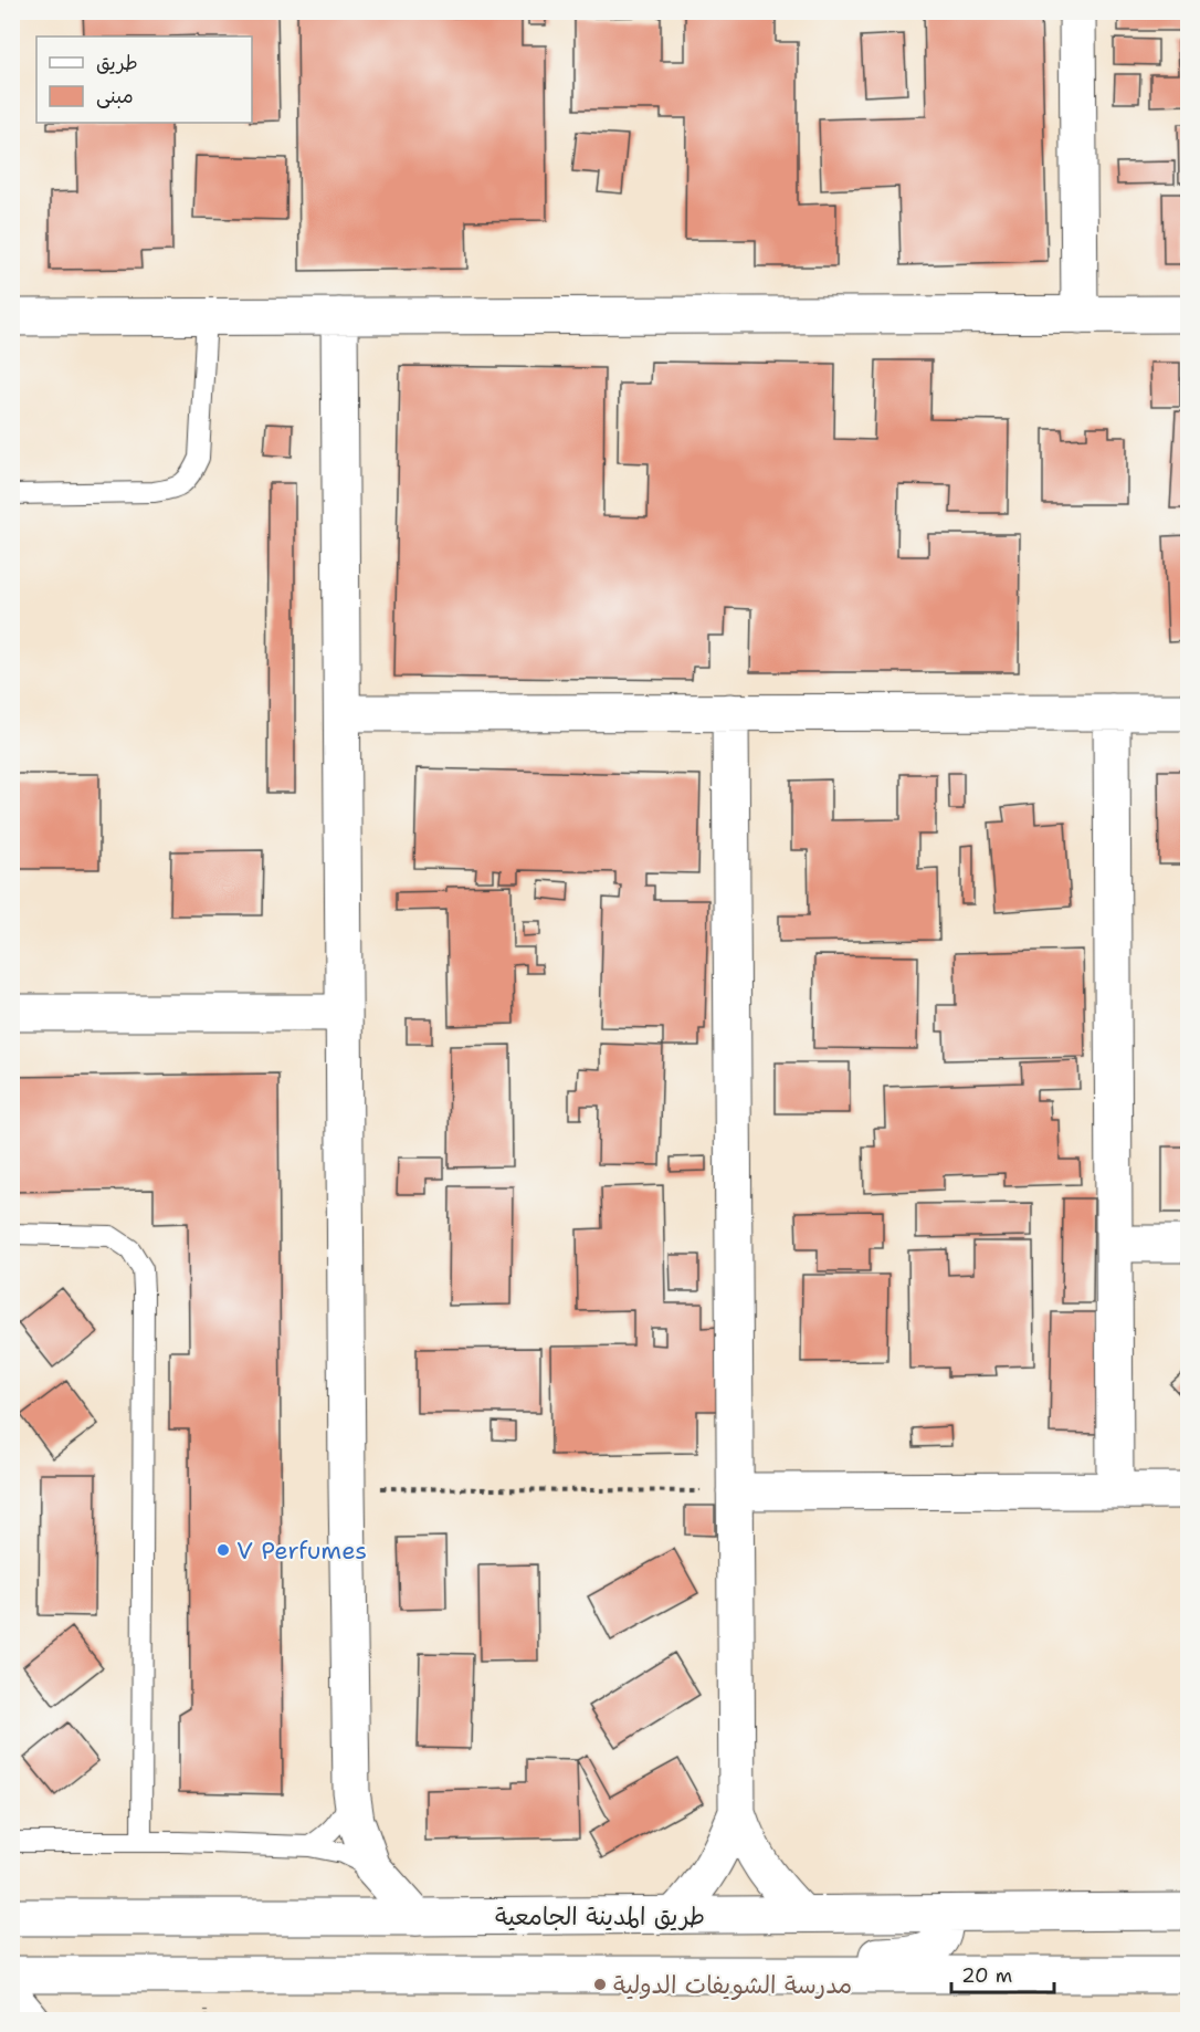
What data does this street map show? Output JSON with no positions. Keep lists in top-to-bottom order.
{
  "streets": {
    "street": ["طريق المدينة الجامعية"]
  },
  "places": ["V Perfumes", "مدرسة الشويفات الدولية"],
  "legend": ["طريق", "مبنى"],
  "scale_bar": "20 m"
}
